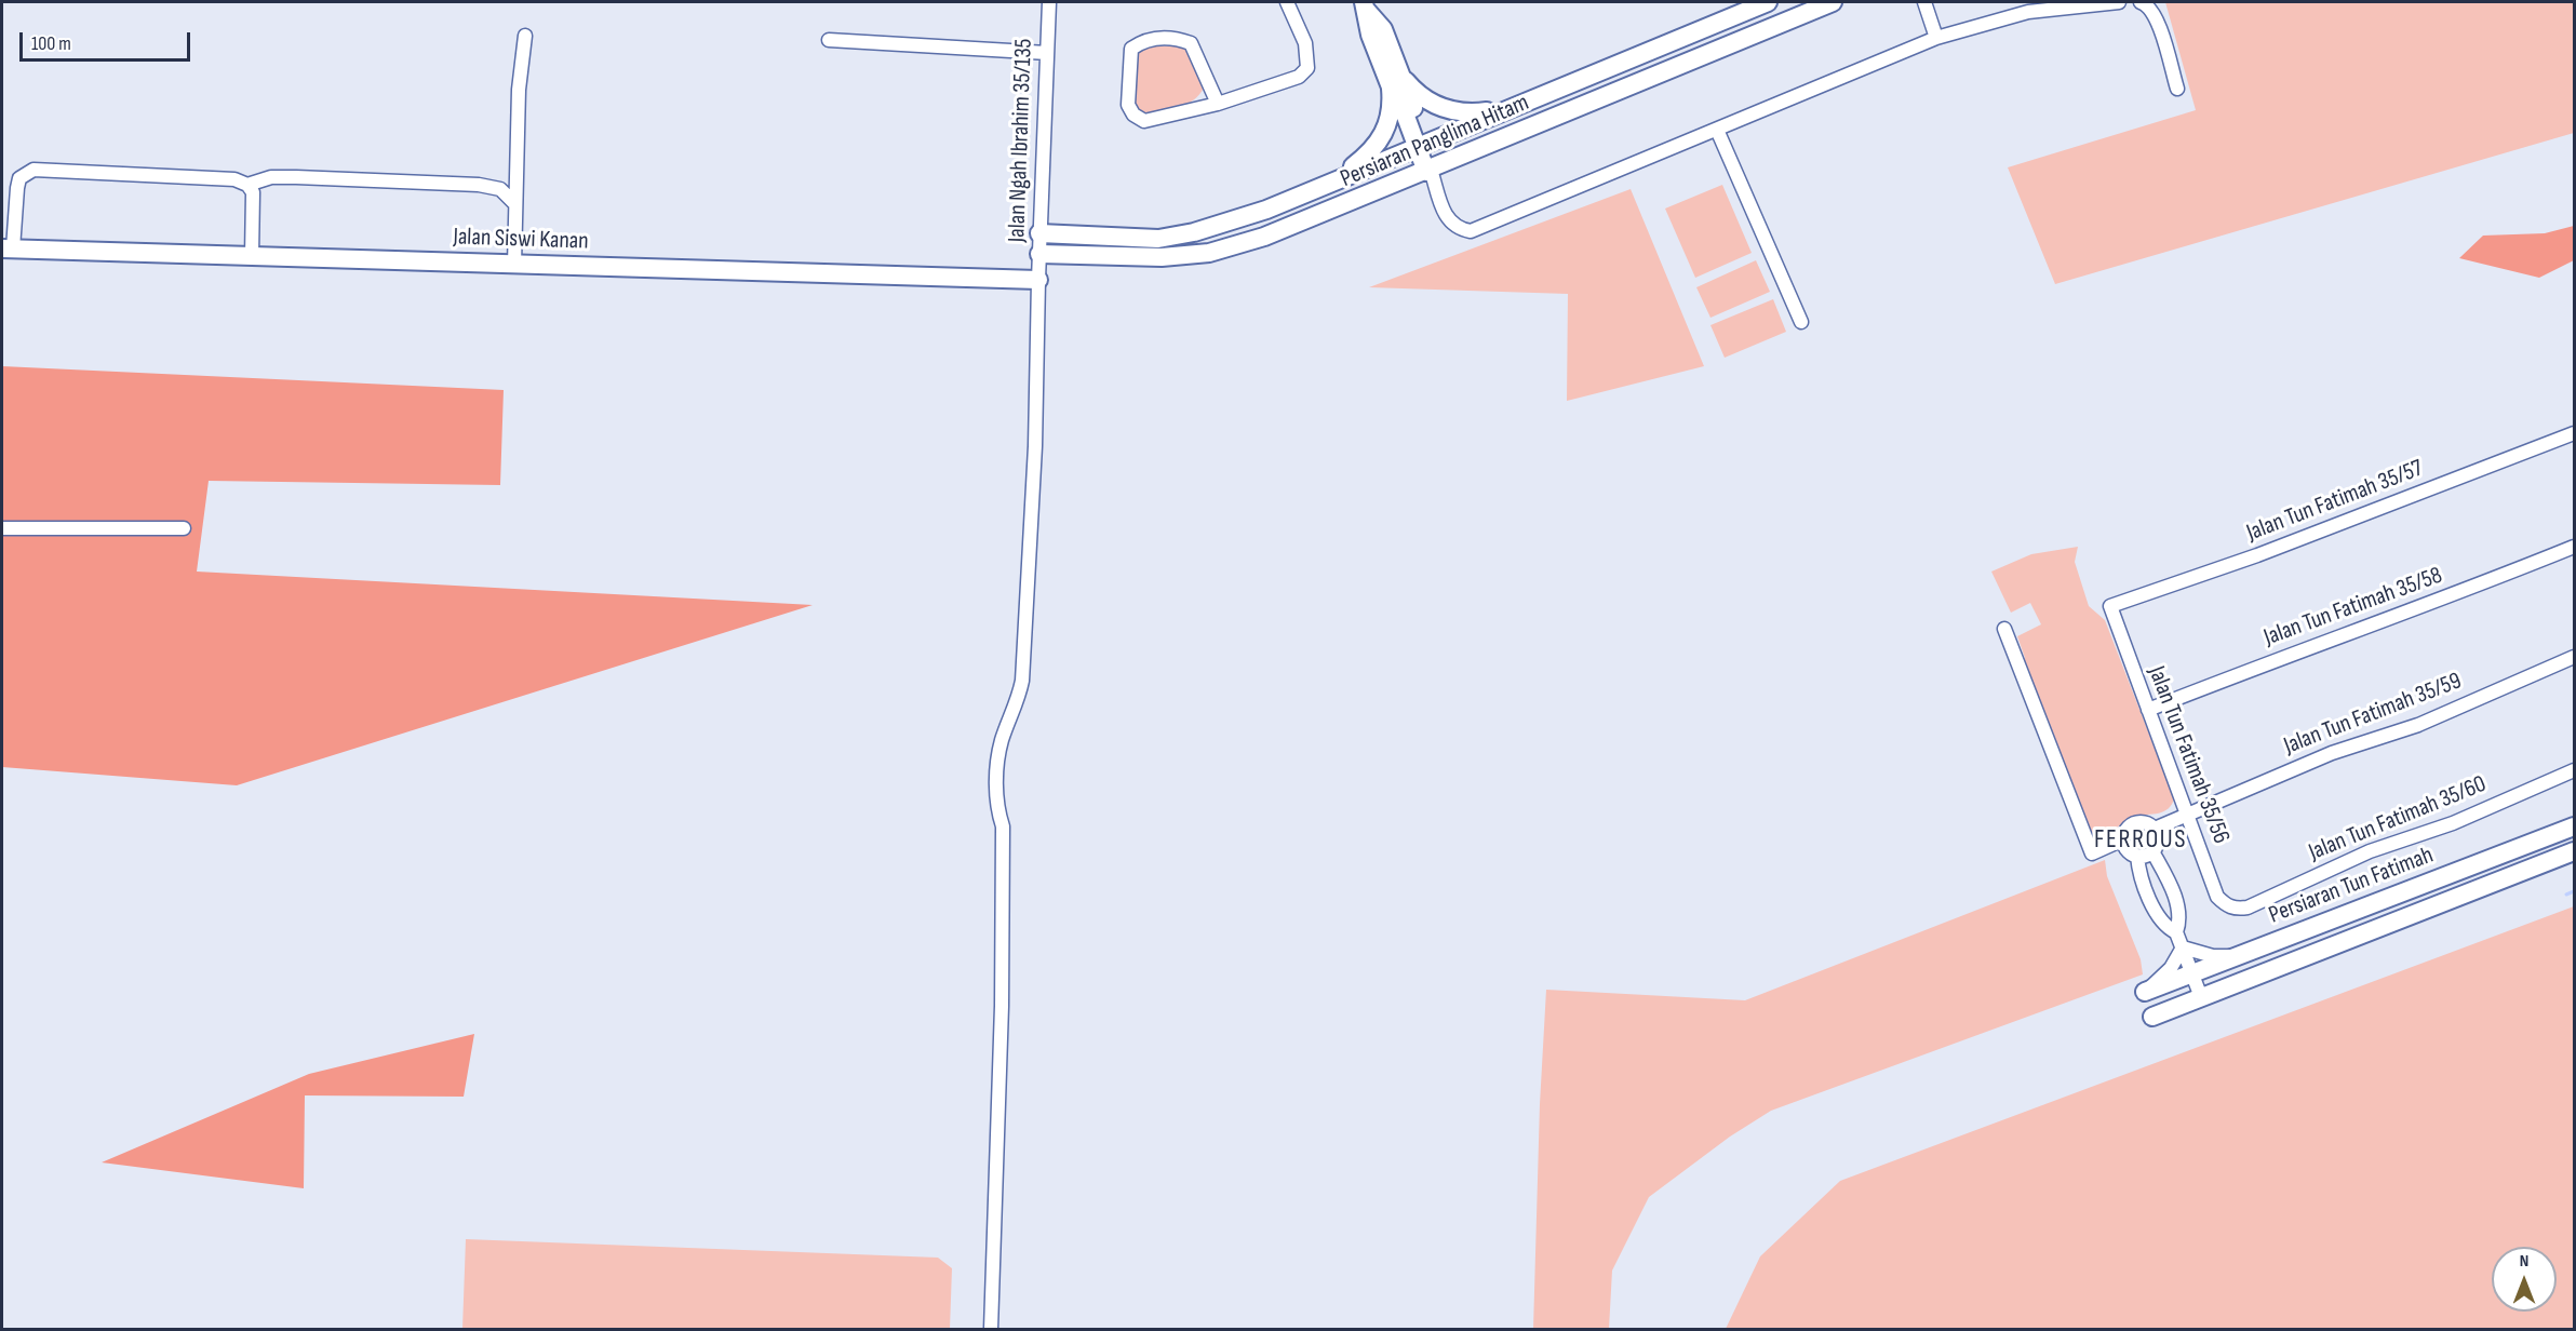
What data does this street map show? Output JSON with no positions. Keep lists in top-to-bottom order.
{
  "streets": {
    "street": [
      "Jalan Ngah Ibrahim 35/135",
      "Persiaran Panglima Hitam",
      "Jalan Siswi Kanan",
      "Jalan Tun Fatimah 35/57",
      "Jalan Tun Fatimah 35/58",
      "Jalan Tun Fatimah 35/59",
      "Jalan Tun Fatimah 35/56",
      "Jalan Tun Fatimah 35/60",
      "Persiaran Tun Fatimah"
    ]
  },
  "crossings": [
    ["Jalan Ngah Ibrahim 35/135", "Persiaran Panglima Hitam"],
    ["Jalan Ngah Ibrahim 35/135", "Jalan Siswi Kanan"],
    ["Jalan Tun Fatimah 35/57", "Jalan Tun Fatimah 35/56"],
    ["Jalan Tun Fatimah 35/58", "Jalan Tun Fatimah 35/56"],
    ["Jalan Tun Fatimah 35/59", "Jalan Tun Fatimah 35/56"],
    ["Jalan Tun Fatimah 35/56", "Jalan Tun Fatimah 35/60"]
  ],
  "districts": ["FERROUS"],
  "scale_bar": "100 m",
  "north": "top"
}
